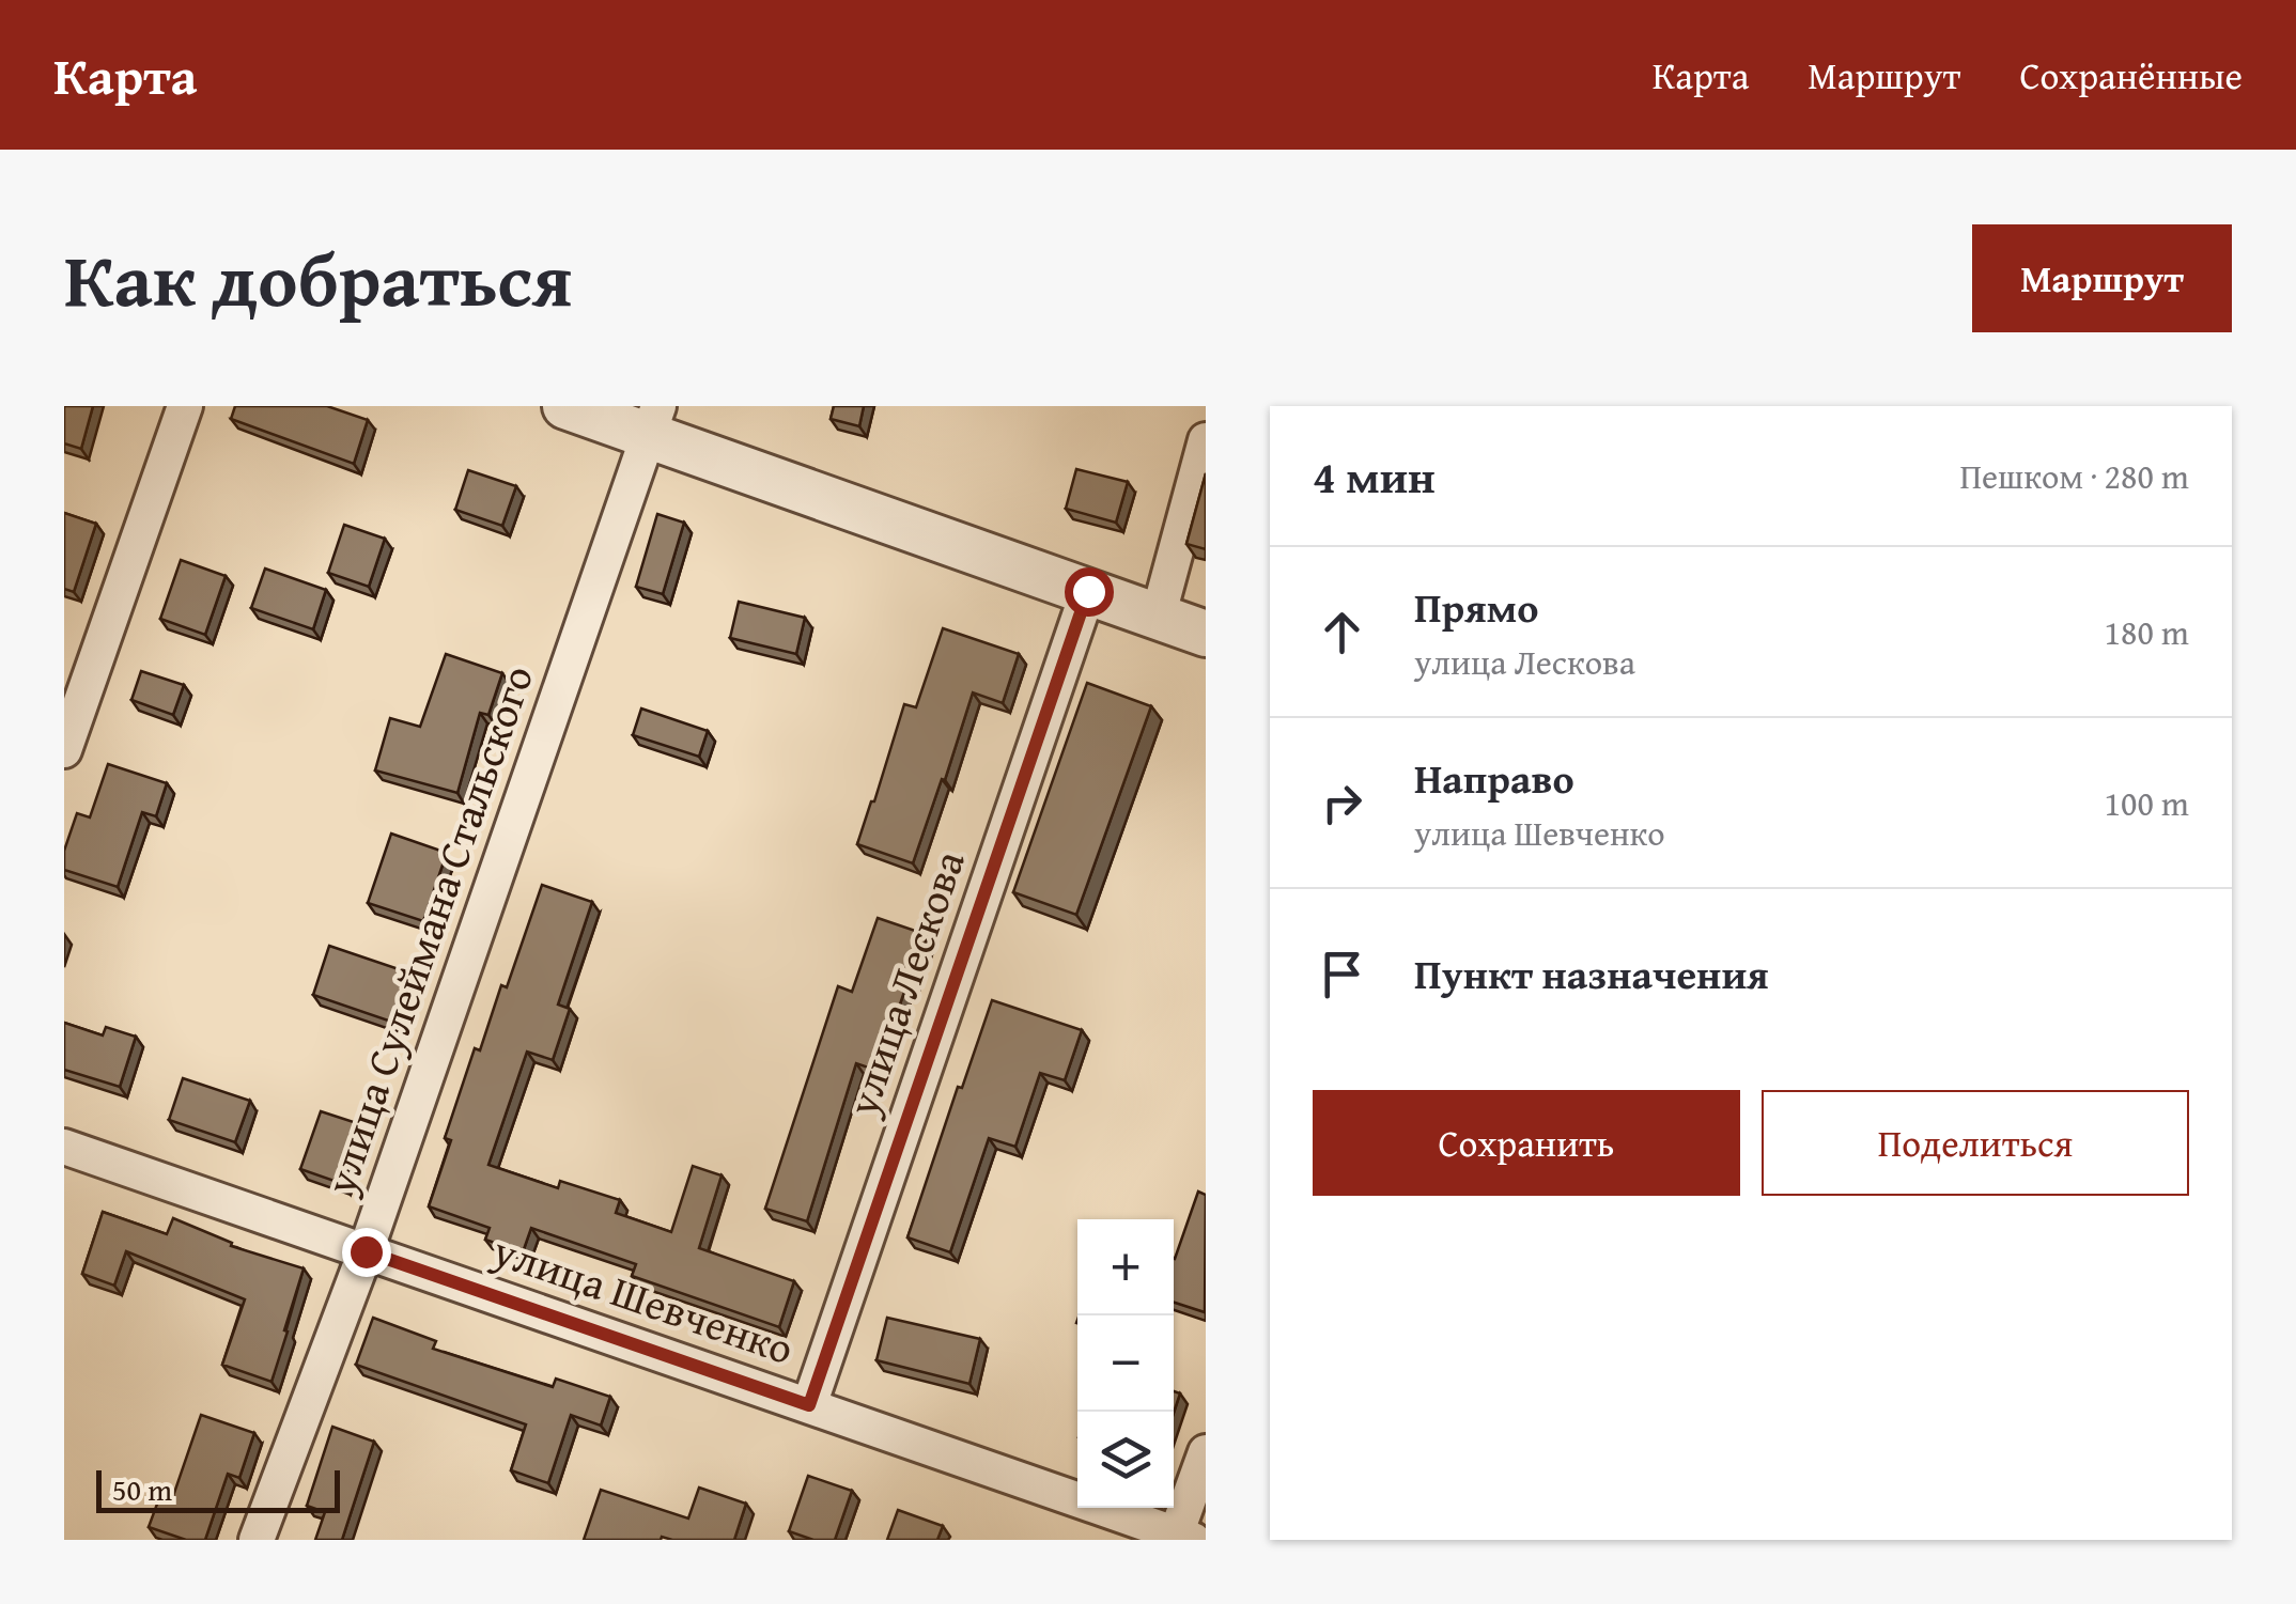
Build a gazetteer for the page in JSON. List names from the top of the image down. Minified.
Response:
{"streets":{"street":["улица Сулеймана Стальского","улица Лескова","улица Шевченко"]},"crossings":[["улица Сулеймана Стальского","улица Шевченко"],["улица Лескова","улица Шевченко"]],"scale_bar":"50 m","page":{"header":"Карта","nav":["Карта","Маршрут","Сохранённые"],"title":"Как добраться","buttons":["Маршрут",["Сохранить","Поделиться"]],"heading":["4 мин","Пешком · 280 m"],"list":[["Прямо","улица Лескова","180 m"],["Направо","улица Шевченко","100 m"],"Пункт назначения"],"map_buttons":["+","−"],"scale":"50 m"}}
